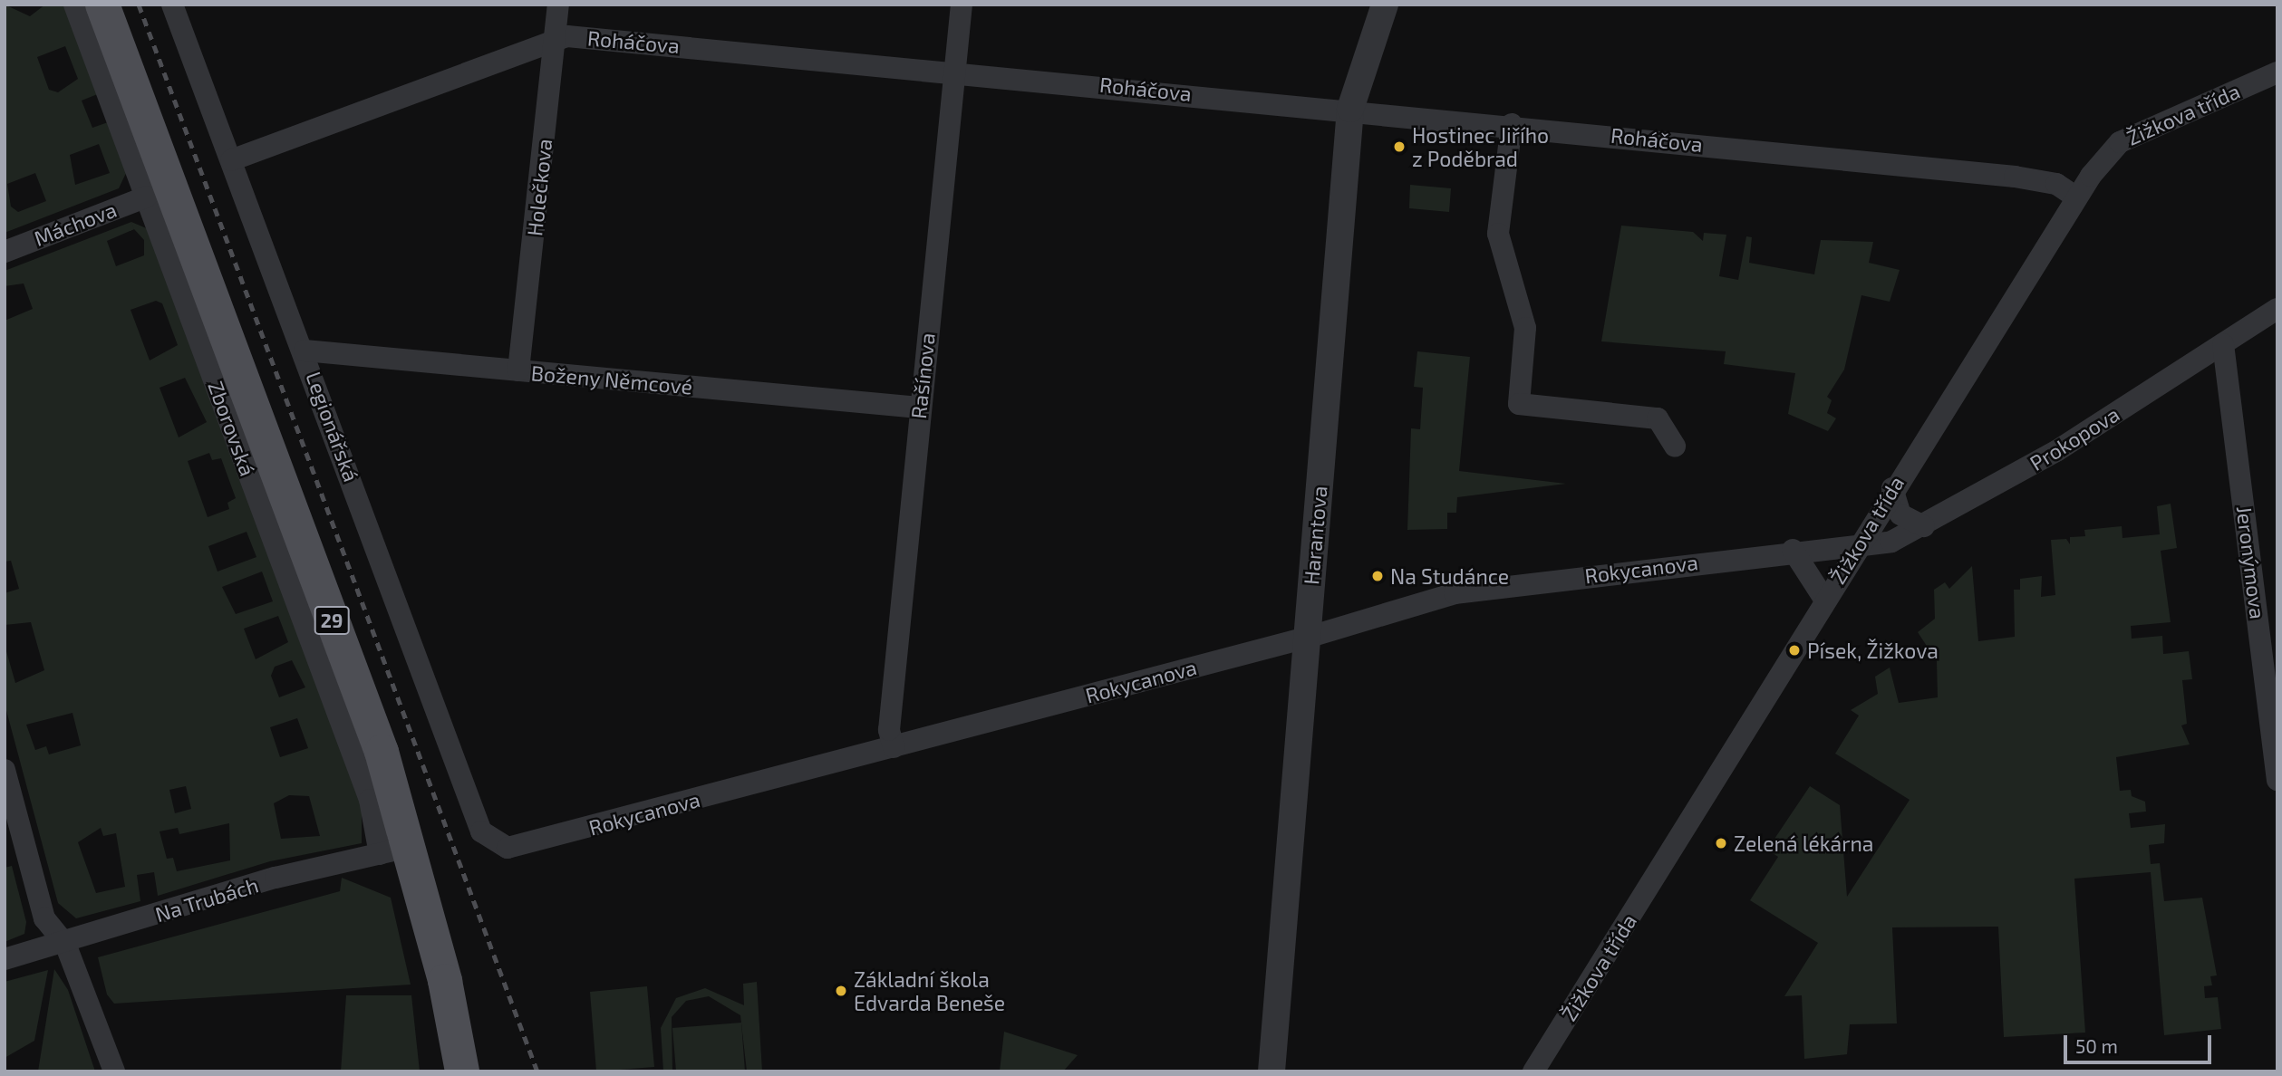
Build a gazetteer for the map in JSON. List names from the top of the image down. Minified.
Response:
{"streets":{"main road":["29"],"street":["Roháčova","Žižkova třída","Holečkova","Máchova","Rašínova","Boženy Němcové","Legionářská","Zborovská","Prokopova","Harantova","Jeronýmova","Rokycanova","Na Trubách"]},"crossings":[["Roháčova","Žižkova třída"],["Roháčova","Holečkova"],["Roháčova","Rašínova"],["Roháčova","Legionářská"],["Roháčova","Harantova"],["Žižkova třída","Prokopova"],["Žižkova třída","Rokycanova"],["Holečkova","Boženy Němcové"],["Máchova","Zborovská"],["Rašínova","Boženy Němcové"],["Rašínova","Rokycanova"],["Boženy Němcové","Legionářská"],["Legionářská","Rokycanova"],["Zborovská","29"],["Zborovská","Na Trubách"],["Prokopova","Jeronýmova"],["Prokopova","Rokycanova"],["Harantova","Rokycanova"],["29","Na Trubách"]],"places":["Hostinec Jiřího z Poděbrad","Na Studánce","Písek, Žižkova","Zelená lékárna","Základní škola Edvarda Beneše"],"scale_bar":"50 m"}
